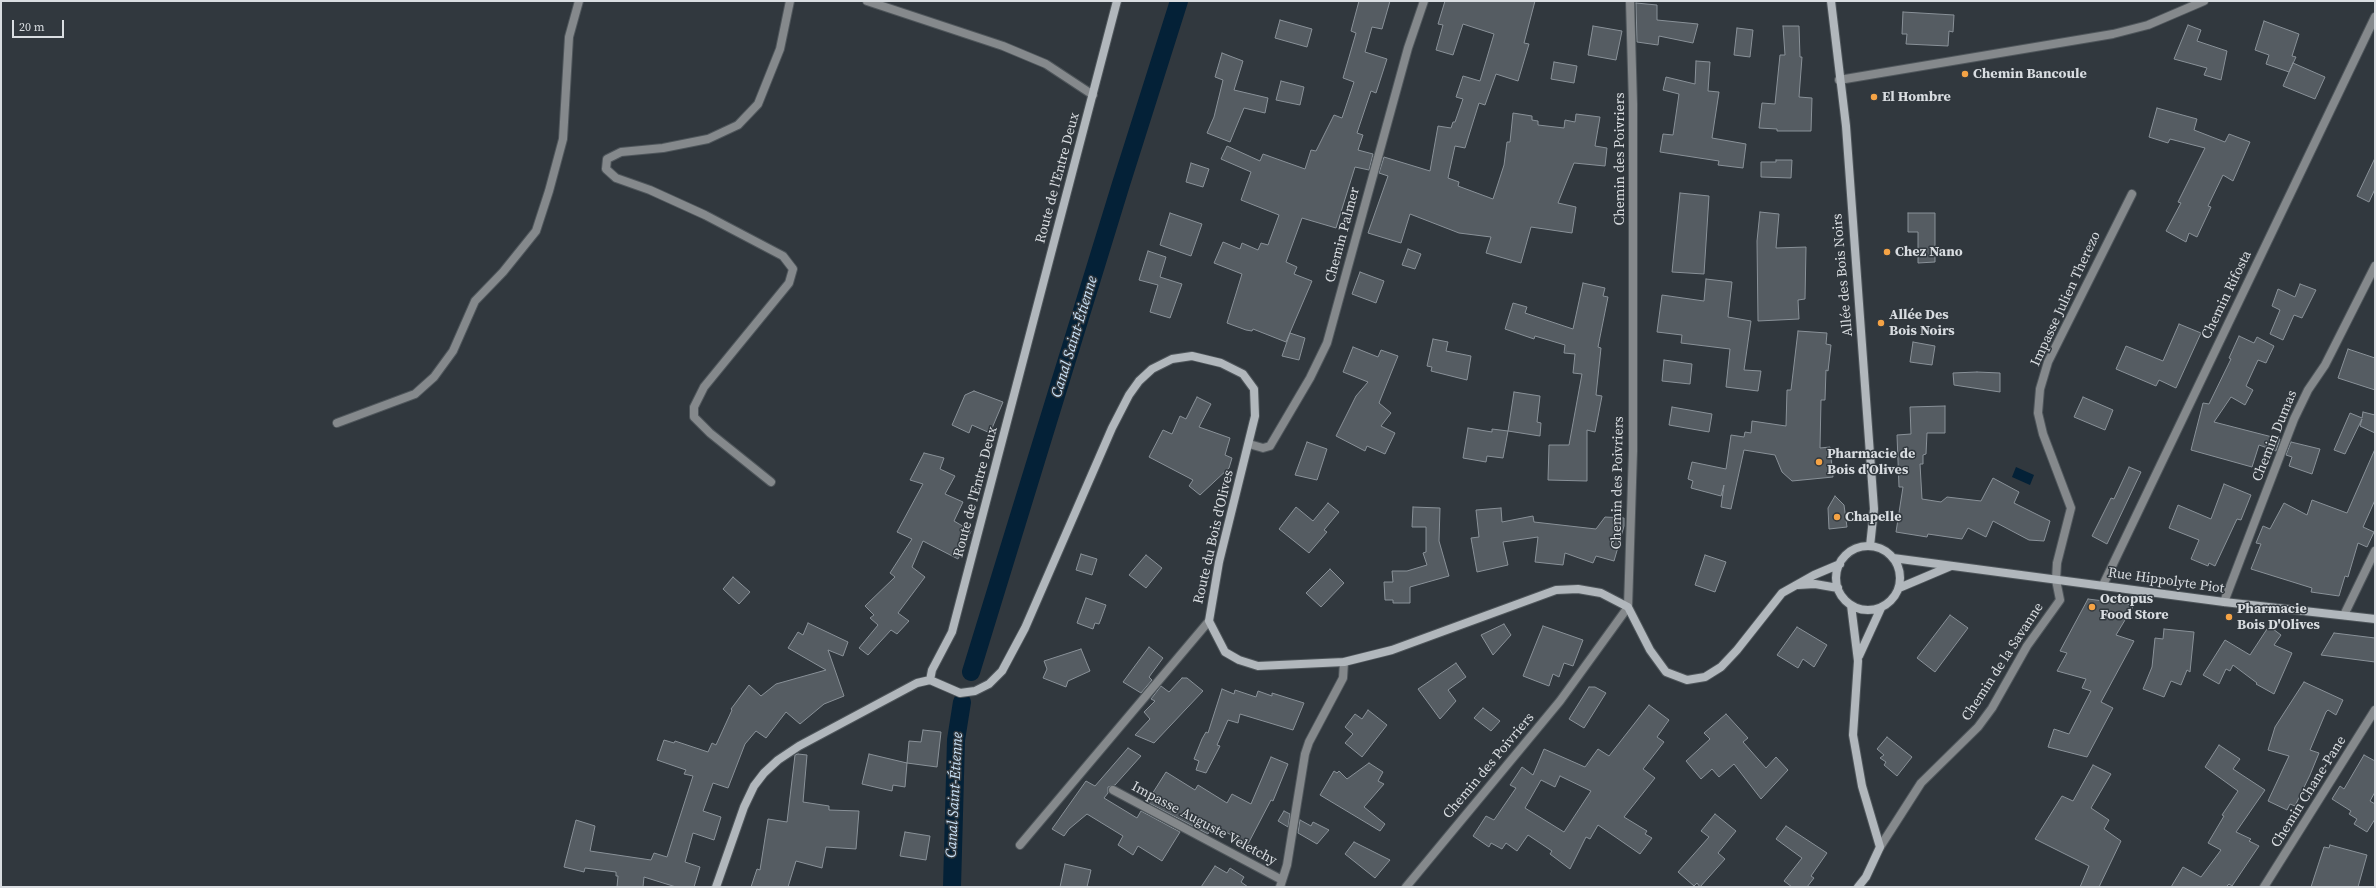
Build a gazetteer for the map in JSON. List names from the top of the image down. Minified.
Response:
{"streets":{"main road":["Route de l'Entre Deux","Allée des Bois Noirs","Route du Bois d'Olives","Rue Hippolyte Piot"],"street":["Chemin des Poivriers","Chemin Palmer","Chemin Rifosta","Impasse Julien Therezo","Chemin Dumas","Chemin de la Savanne","Chemin Chane-Pane","Impasse Auguste Veletchy"]},"crossings":[["Chemin des Poivriers","Route du Bois d'Olives"],["Route de l'Entre Deux","Route du Bois d'Olives"],["Chemin Palmer","Route du Bois d'Olives"],["Allée des Bois Noirs","Rue Hippolyte Piot"],["Chemin Rifosta","Rue Hippolyte Piot"],["Impasse Julien Therezo","Rue Hippolyte Piot"],["Impasse Julien Therezo","Chemin de la Savanne"],["Chemin Dumas","Rue Hippolyte Piot"],["Rue Hippolyte Piot","Chemin de la Savanne"]],"water":["Canal Saint-Étienne"],"places":["Chemin Bancoule","El Hombre","Chez Nano","Allée Des Bois Noirs","Pharmacie de Bois d'Olives","Chapelle","Octopus Food Store","Pharmacie Bois D'Olives"],"scale_bar":"20 m"}
